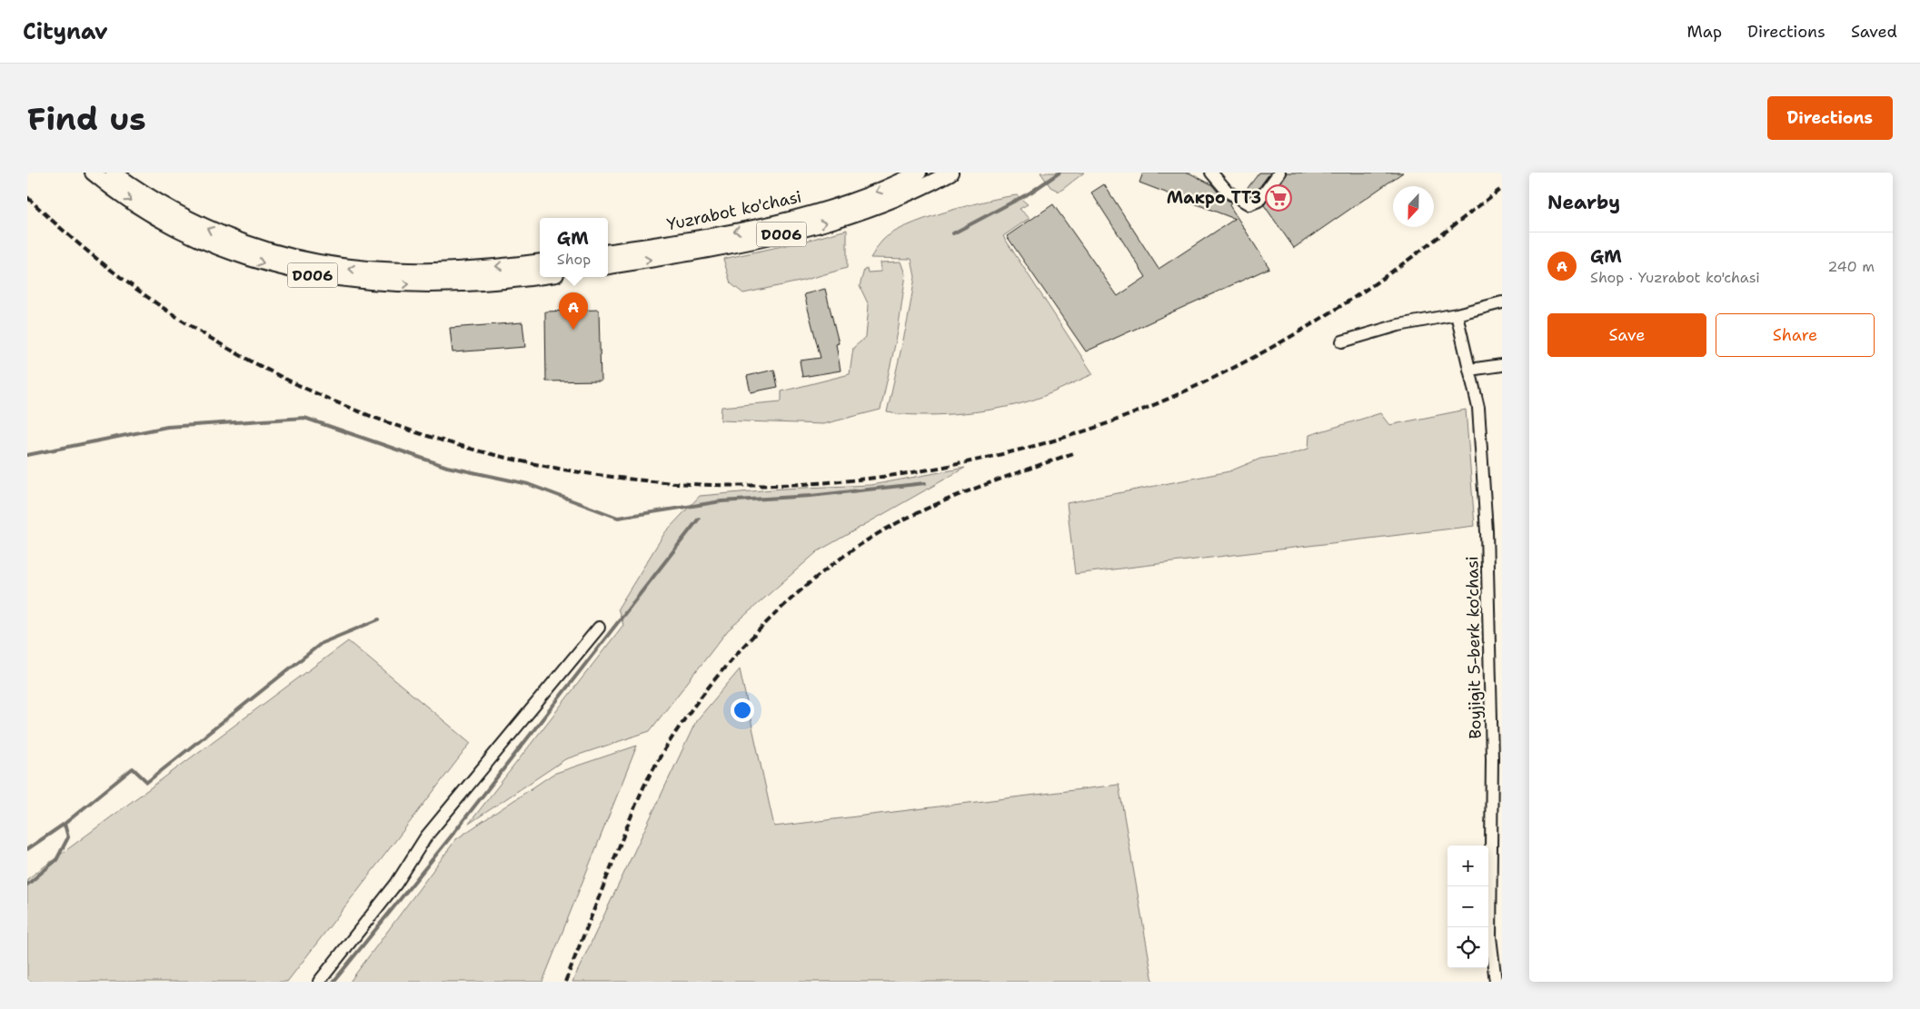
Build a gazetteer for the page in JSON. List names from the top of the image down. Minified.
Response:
{"streets":{"main road":["Yuzrabot ko'chasi","D006"],"street":["Boyjigit 5-berk ko'chasi"]},"places":{"supermarket":["Макро ТТЗ"]},"north":"bottom","page":{"header":"Citynav","nav":["Map","Directions","Saved"],"buttons":["Directions",["Save","Share"]],"title":"Find us","heading":"Nearby","popup":["GM","Shop"],"list":[{"mark":"A","name":"GM","note":"Shop · Yuzrabot ko'chasi","value":"240 m"}],"pins":"A","map_buttons":["+","−"]}}
